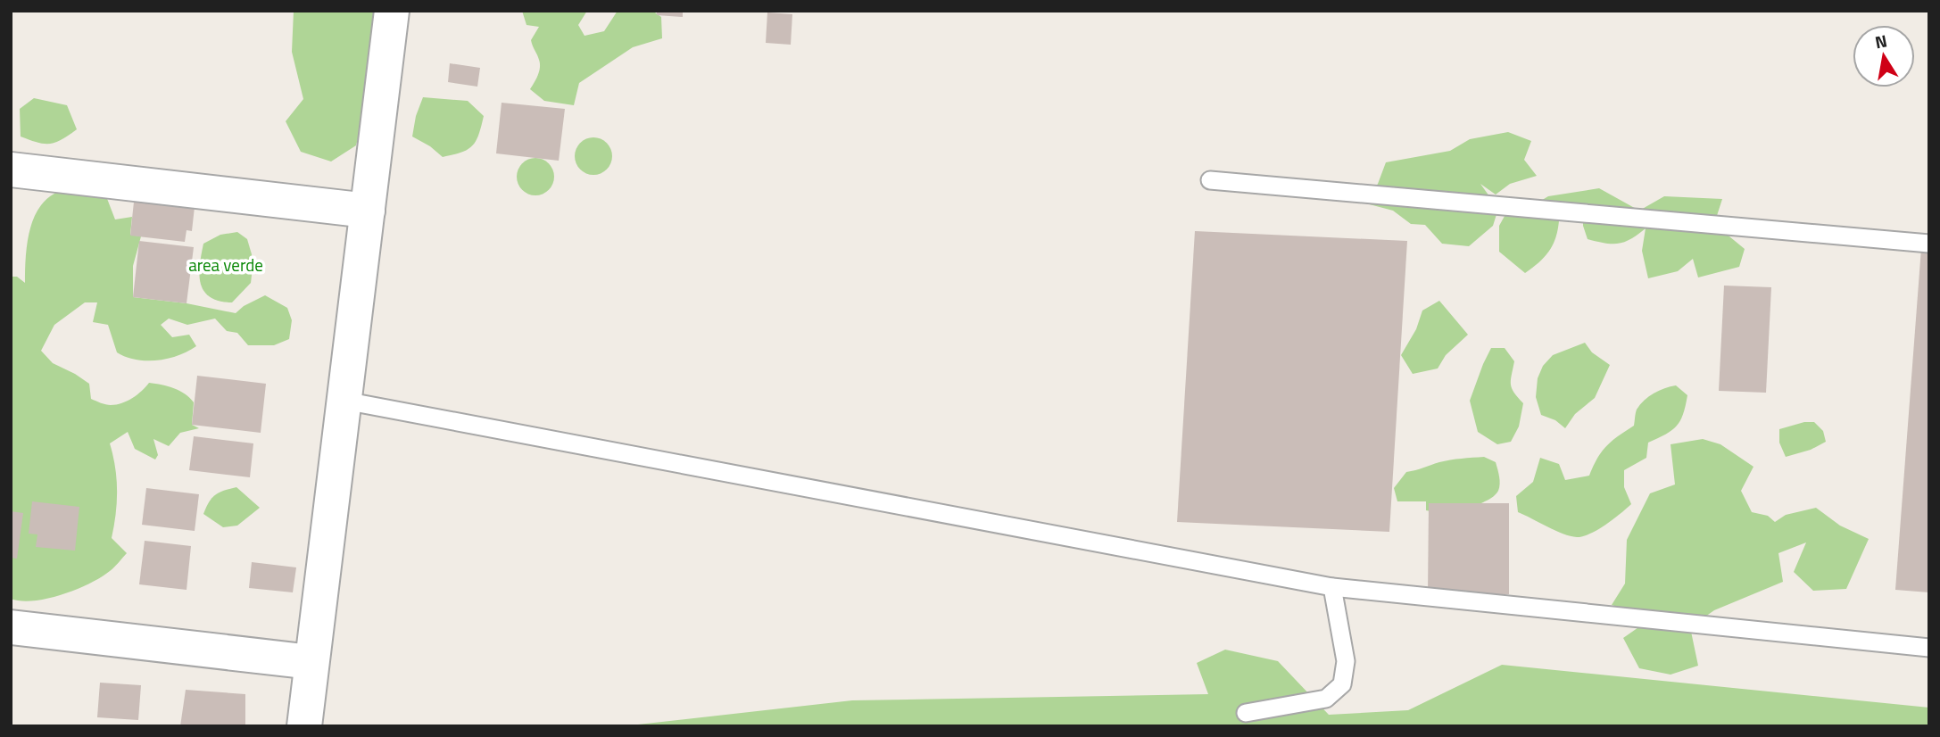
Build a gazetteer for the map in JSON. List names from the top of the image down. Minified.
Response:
{"parks":["area verde"],"north":"top"}
